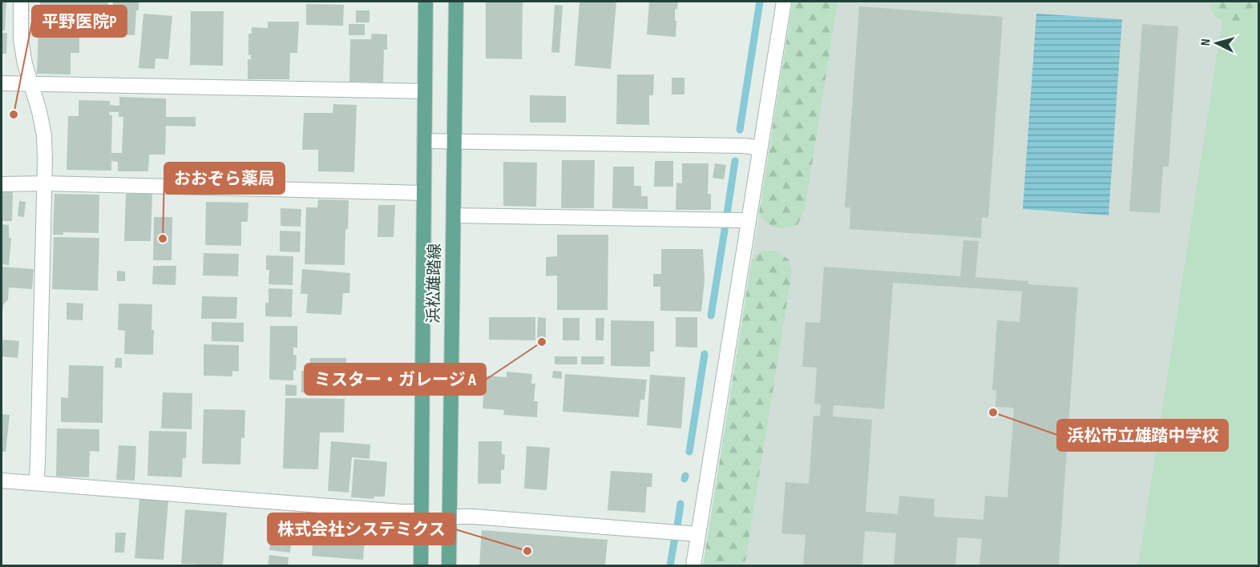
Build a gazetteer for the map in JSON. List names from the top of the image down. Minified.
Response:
{"streets":{"main road":["浜松雄踏線"]},"places":["平野医院P","おおぞら薬局","ミスター・ガレージ A","浜松市立雄踏中学校","株式会社システミクス"],"north":"left"}
